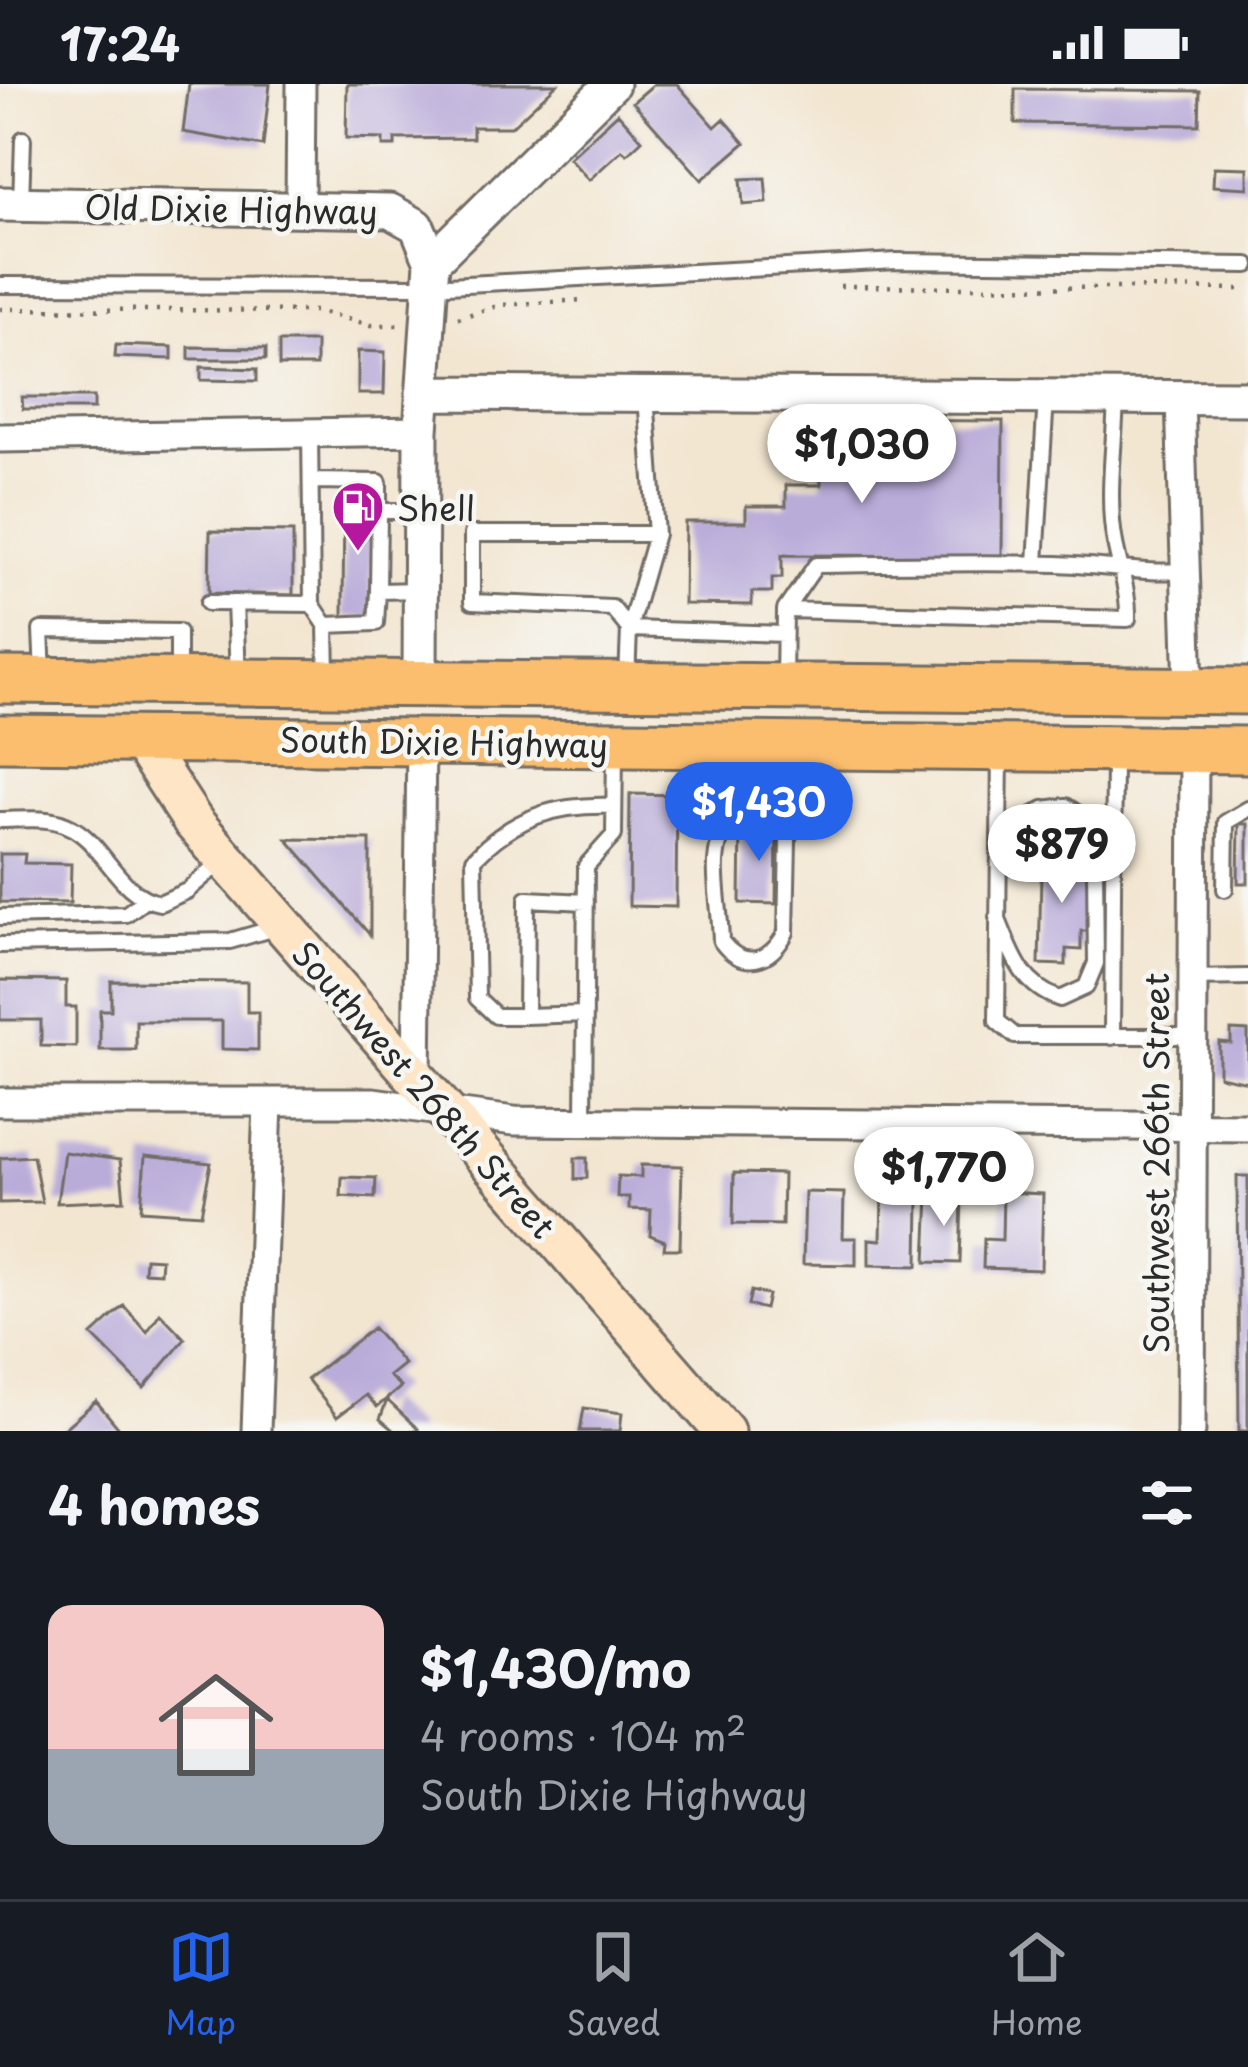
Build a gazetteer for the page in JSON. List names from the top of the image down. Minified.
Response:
{"streets":{"highway":["South Dixie Highway"],"main road":["Southwest 268th Street"],"street":["Old Dixie Highway","Southwest 266th Street"]},"crossings":[["South Dixie Highway","Southwest 268th Street"],["South Dixie Highway","Southwest 266th Street"]],"places":{"fuel station":["Shell"]},"page":{"status":"17:24","price":["$1,030","$1,430","$879","$1,770"],"heading":"4 homes","list":[{"name":"$1,430/mo","note":"4 rooms · 104 m² · South Dixie Highway"}],"tabs":["Map","Saved","Home"]}}
